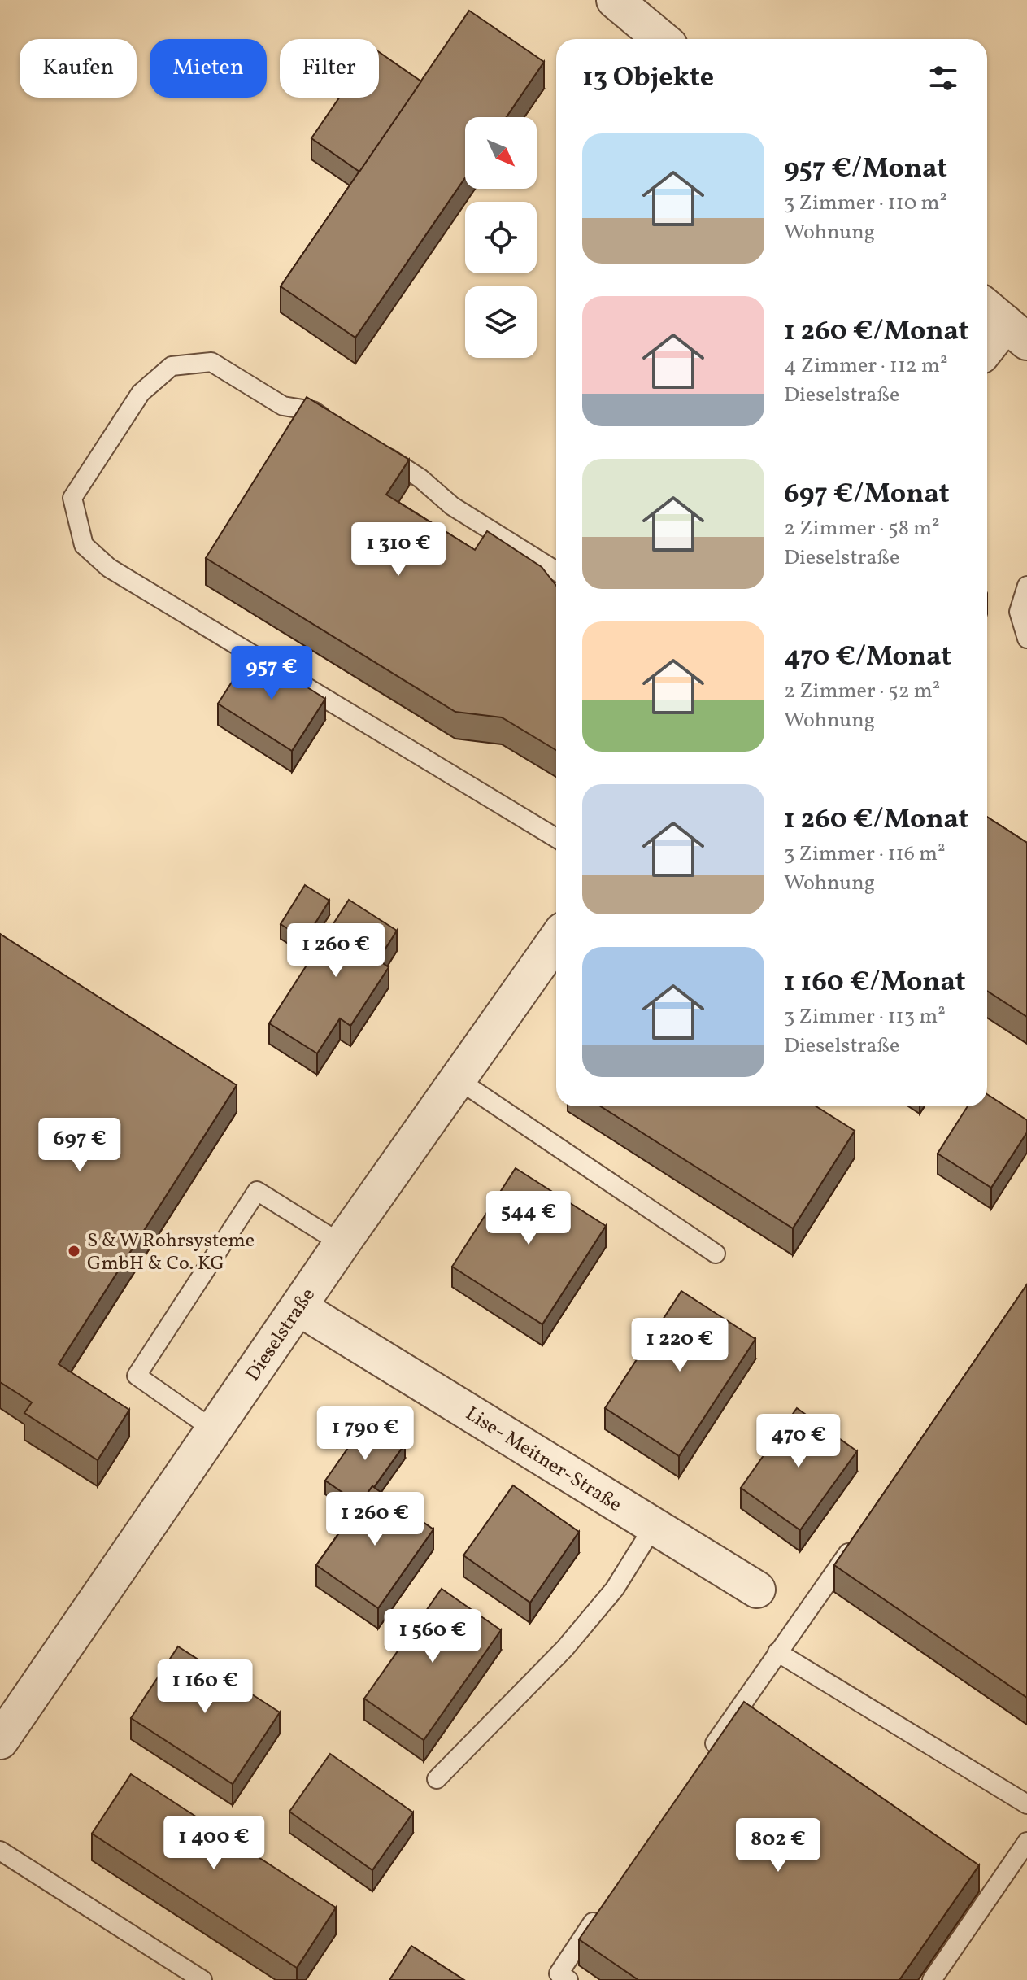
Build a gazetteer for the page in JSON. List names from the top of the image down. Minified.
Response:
{"streets":{"street":["Dieselstraße","Lise- Meitner-Straße"]},"crossings":[["Dieselstraße","Lise- Meitner-Straße"]],"places":["S & W Rohrsysteme GmbH & Co. KG"],"north":"bottom right","page":{"chip":["Kaufen","Mieten","Filter"],"heading":"13 Objekte","list":[{"name":"957 €/Monat","note":"3 Zimmer · 110 m² · Wohnung"},{"name":"1 260 €/Monat","note":"4 Zimmer · 112 m² · Dieselstraße"},{"name":"697 €/Monat","note":"2 Zimmer · 58 m² · Dieselstraße"},{"name":"470 €/Monat","note":"2 Zimmer · 52 m² · Wohnung"},{"name":"1 260 €/Monat","note":"3 Zimmer · 116 m² · Wohnung"},{"name":"1 160 €/Monat","note":"3 Zimmer · 113 m² · Dieselstraße"}],"price":["1 310 €","957 €","1 260 €","697 €","544 €","1 220 €","1 790 €","470 €","1 260 €","1 560 €","1 160 €","1 400 €","802 €"]}}
